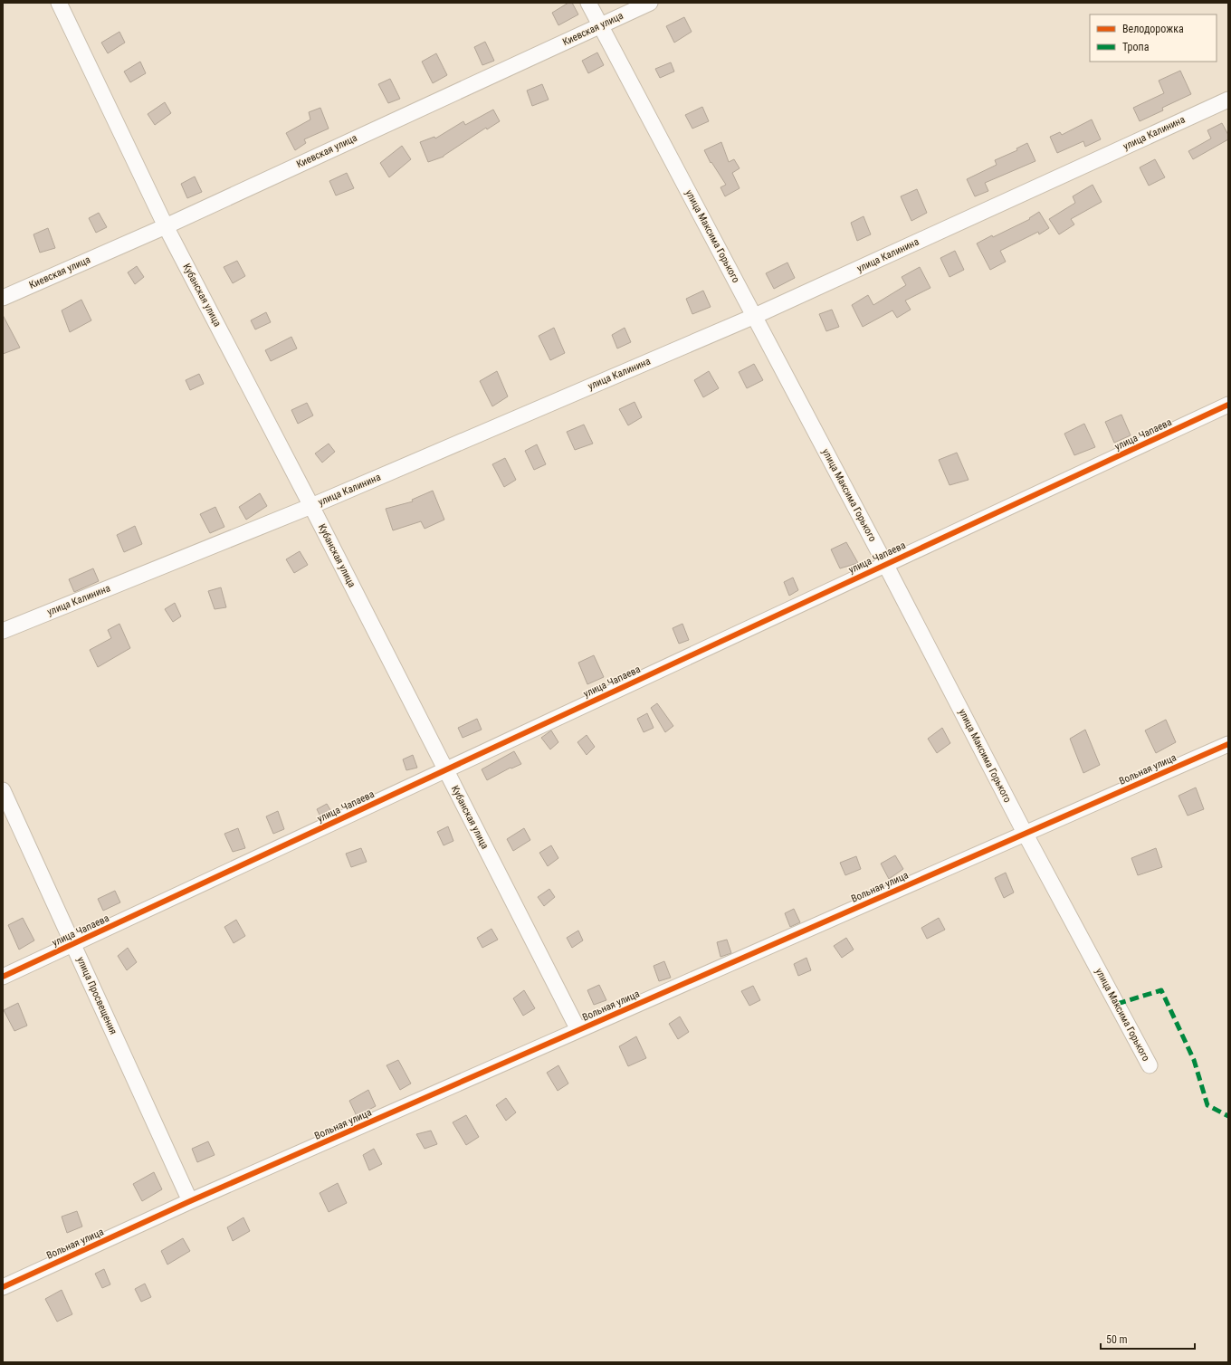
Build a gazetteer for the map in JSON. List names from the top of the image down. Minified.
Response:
{"streets":{"street":["Киевская улица","улица Калинина","улица Максима Горького","Кубанская улица","улица Чапаева","Вольная улица","улица Просвещения"]},"crossings":[["Киевская улица","улица Максима Горького"],["Киевская улица","Кубанская улица"],["улица Калинина","улица Максима Горького"],["улица Калинина","Кубанская улица"],["улица Максима Горького","улица Чапаева"],["улица Максима Горького","Вольная улица"],["Кубанская улица","улица Чапаева"],["Кубанская улица","Вольная улица"],["улица Чапаева","улица Просвещения"],["Вольная улица","улица Просвещения"]],"legend":["Велодорожка","Тропа"],"scale_bar":"50 m"}
